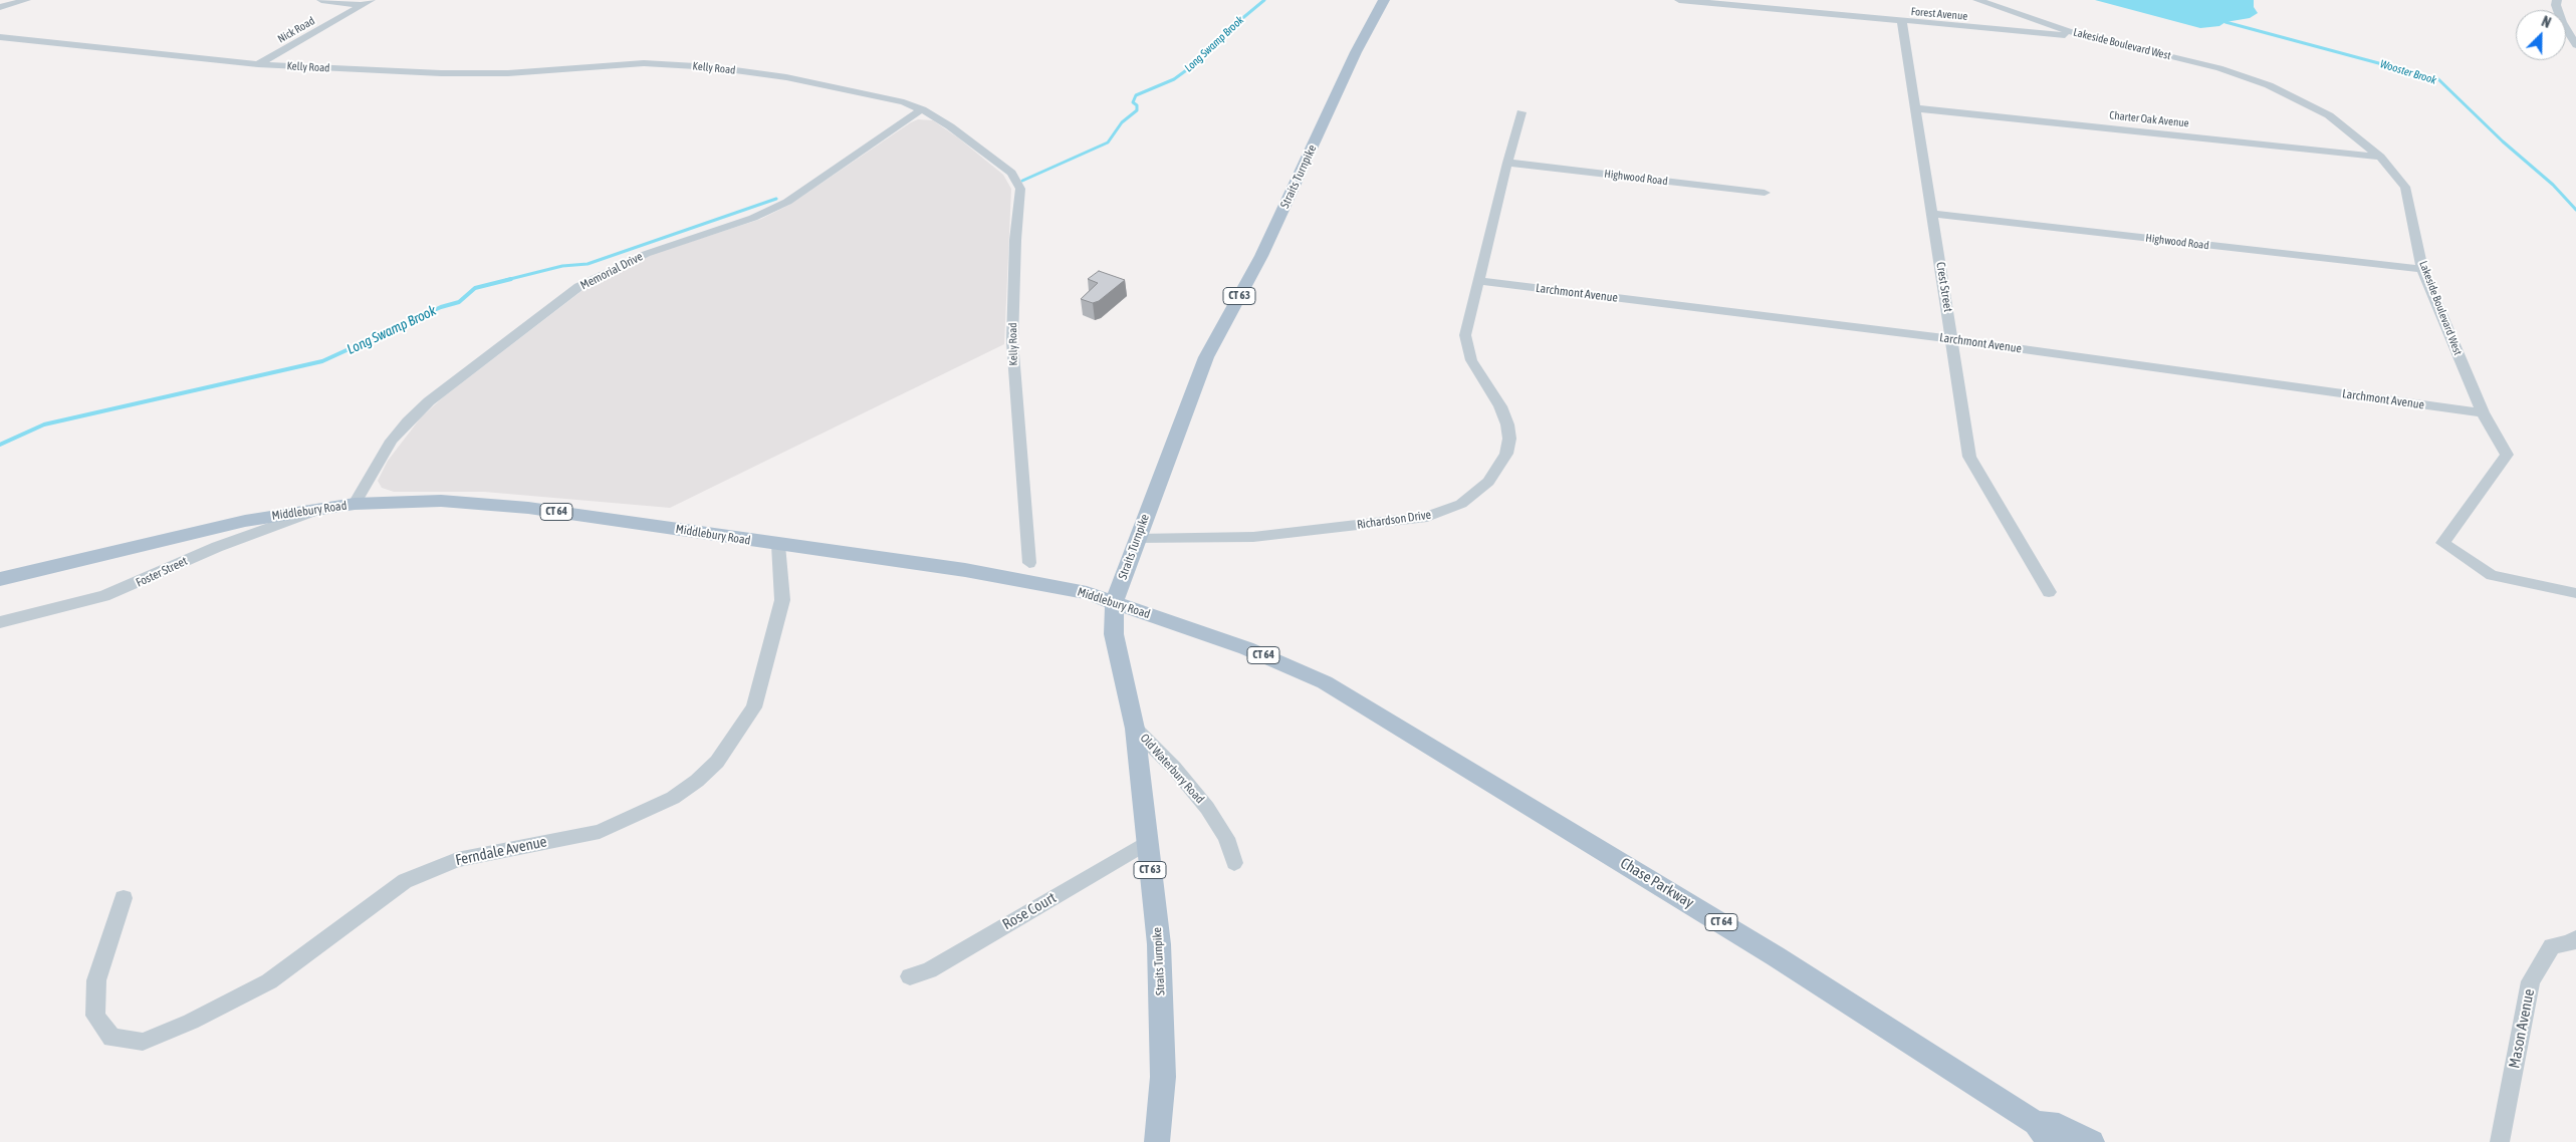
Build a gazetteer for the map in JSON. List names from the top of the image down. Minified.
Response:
{"streets":{"main road":["Straits Turnpike","CT 63","Middlebury Road","CT 64","Chase Parkway"],"street":["Forest Avenue","Nick Road","Lakeside Boulevard West","Kelly Road","Charter Oak Avenue","Highwood Road","Memorial Drive","Crest Street","Larchmont Avenue","Richardson Drive","Foster Street","Old Waterbury Road","Ferndale Avenue","Rose Court","Mason Avenue"]},"crossings":[["Forest Avenue","Lakeside Boulevard West"],["Forest Avenue","Crest Street"],["Nick Road","Kelly Road"],["Lakeside Boulevard West","Charter Oak Avenue"],["Lakeside Boulevard West","Highwood Road"],["Lakeside Boulevard West","Larchmont Avenue"],["Kelly Road","Memorial Drive"],["Charter Oak Avenue","Crest Street"],["Straits Turnpike","Middlebury Road"],["Straits Turnpike","Richardson Drive"],["Straits Turnpike","Old Waterbury Road"],["Straits Turnpike","Rose Court"],["Highwood Road","Crest Street"],["Highwood Road","Richardson Drive"],["Memorial Drive","Middlebury Road"],["Crest Street","Larchmont Avenue"],["Larchmont Avenue","Richardson Drive"],["Middlebury Road","Foster Street"],["Middlebury Road","Ferndale Avenue"],["Middlebury Road","Chase Parkway"]],"water":["Long Swamp Brook","Wooster Brook"],"north":"top right"}
